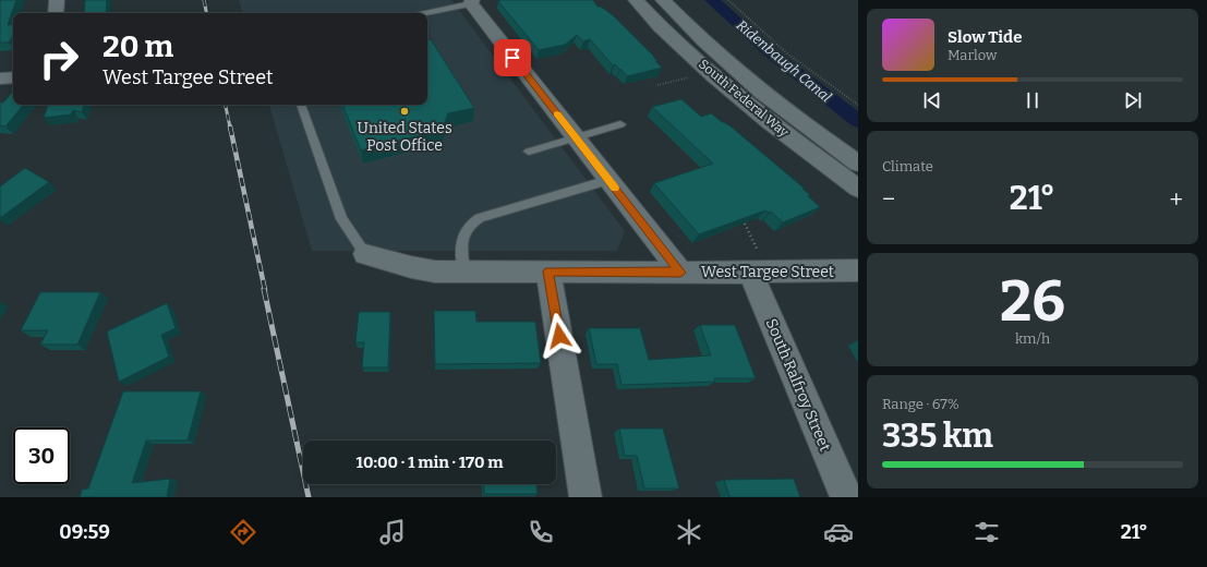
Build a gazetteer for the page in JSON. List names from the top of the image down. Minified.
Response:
{"streets":{"street":["South Federal Way","West Targee Street","South Ralfroy Street"]},"crossings":[["West Targee Street","South Ralfroy Street"]],"water":["Ridenbaugh Canal"],"places":["United States Post Office"],"page":{"turn":["20 m","West Targee Street"],"song":["Slow Tide","Marlow"],"tile":["Climate",["26","km/h"],["Range · 67%","335 km"]],"heat":["−","21°","+"],"limit":"30","trip":"10:00 · 1 min · 170 m","tabs":["09:59","21°"]}}
